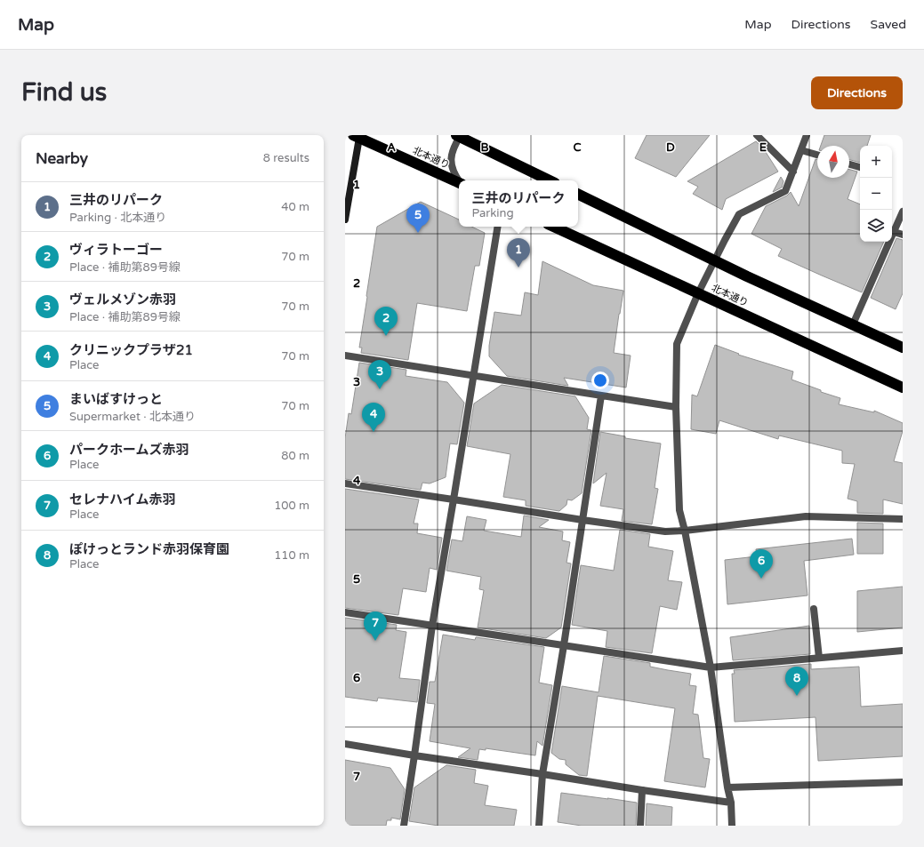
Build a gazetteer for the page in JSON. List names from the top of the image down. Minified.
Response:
{"streets":{"highway":["北本通り"]},"north":"top","page":{"header":"Map","nav":["Map","Directions","Saved"],"buttons":"Directions","title":"Find us","heading":["Nearby","8 results"],"map_buttons":["+","−"],"popup":["三井のリパーク","Parking"],"list":[{"mark":"1","name":"三井のリパーク","note":"Parking · 北本通り","value":"40 m"},{"mark":"2","name":"ヴィラトーゴー","note":"Place · 補助第89号線","value":"70 m"},{"mark":"3","name":"ヴェルメゾン赤羽","note":"Place · 補助第89号線","value":"70 m"},{"mark":"4","name":"クリニックプラザ21","note":"Place","value":"70 m"},{"mark":"5","name":"まいばすけっと","note":"Supermarket · 北本通り","value":"70 m"},{"mark":"6","name":"パークホームズ赤羽","note":"Place","value":"80 m"},{"mark":"7","name":"セレナハイム赤羽","note":"Place","value":"100 m"},{"mark":"8","name":"ぽけっとランド赤羽保育園","note":"Place","value":"110 m"}],"pins":["5","1","2","3","4","6","7","8"]},"grid":{"columns":["A","B","C","D","E"],"rows":["1","2","3","4","5","6","7"]}}
